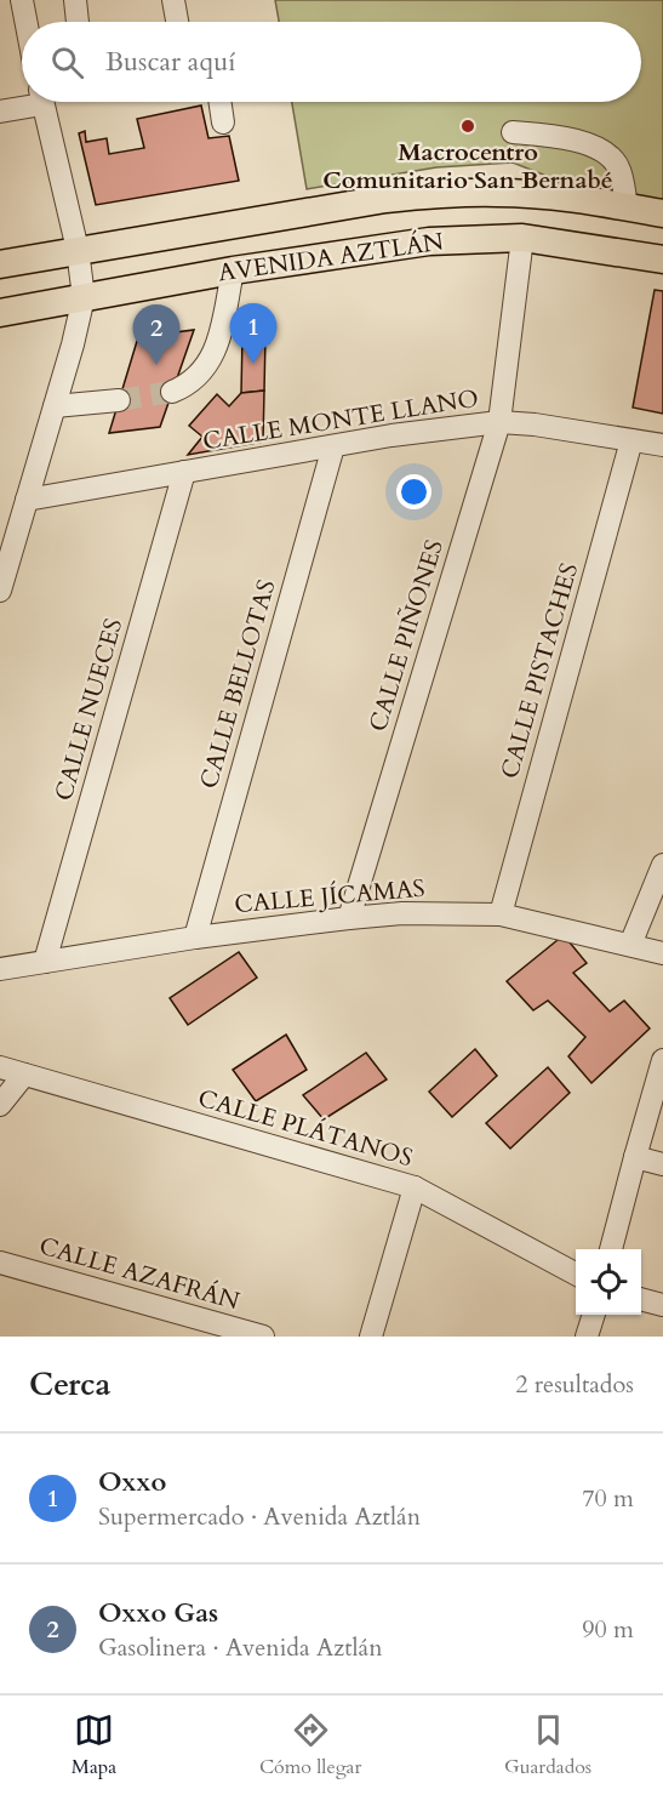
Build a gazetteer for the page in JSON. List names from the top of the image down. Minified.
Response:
{"streets":{"main road":["AVENIDA AZTLÁN"],"street":["CALLE MONTE LLANO","CALLE PIÑONES","CALLE PISTACHES","CALLE BELLOTAS","CALLE NUECES","CALLE JÍCAMAS","CALLE PLÁTANOS","CALLE AZAFRÁN"]},"crossings":[["AVENIDA AZTLÁN","CALLE PIÑONES"],["CALLE MONTE LLANO","CALLE PIÑONES"],["CALLE MONTE LLANO","CALLE PISTACHES"],["CALLE MONTE LLANO","CALLE BELLOTAS"],["CALLE MONTE LLANO","CALLE NUECES"],["CALLE PIÑONES","CALLE JÍCAMAS"],["CALLE PISTACHES","CALLE JÍCAMAS"],["CALLE BELLOTAS","CALLE JÍCAMAS"],["CALLE NUECES","CALLE JÍCAMAS"]],"places":["Macrocentro Comunitario San Bernabé"],"page":{"search":"Buscar aquí","pins":["1","2"],"heading":["Cerca","2 resultados"],"list":[{"mark":"1","name":"Oxxo","note":"Supermercado · Avenida Aztlán","value":"70 m"},{"mark":"2","name":"Oxxo Gas","note":"Gasolinera · Avenida Aztlán","value":"90 m"}],"nav":["Mapa","Cómo llegar","Guardados"]}}
